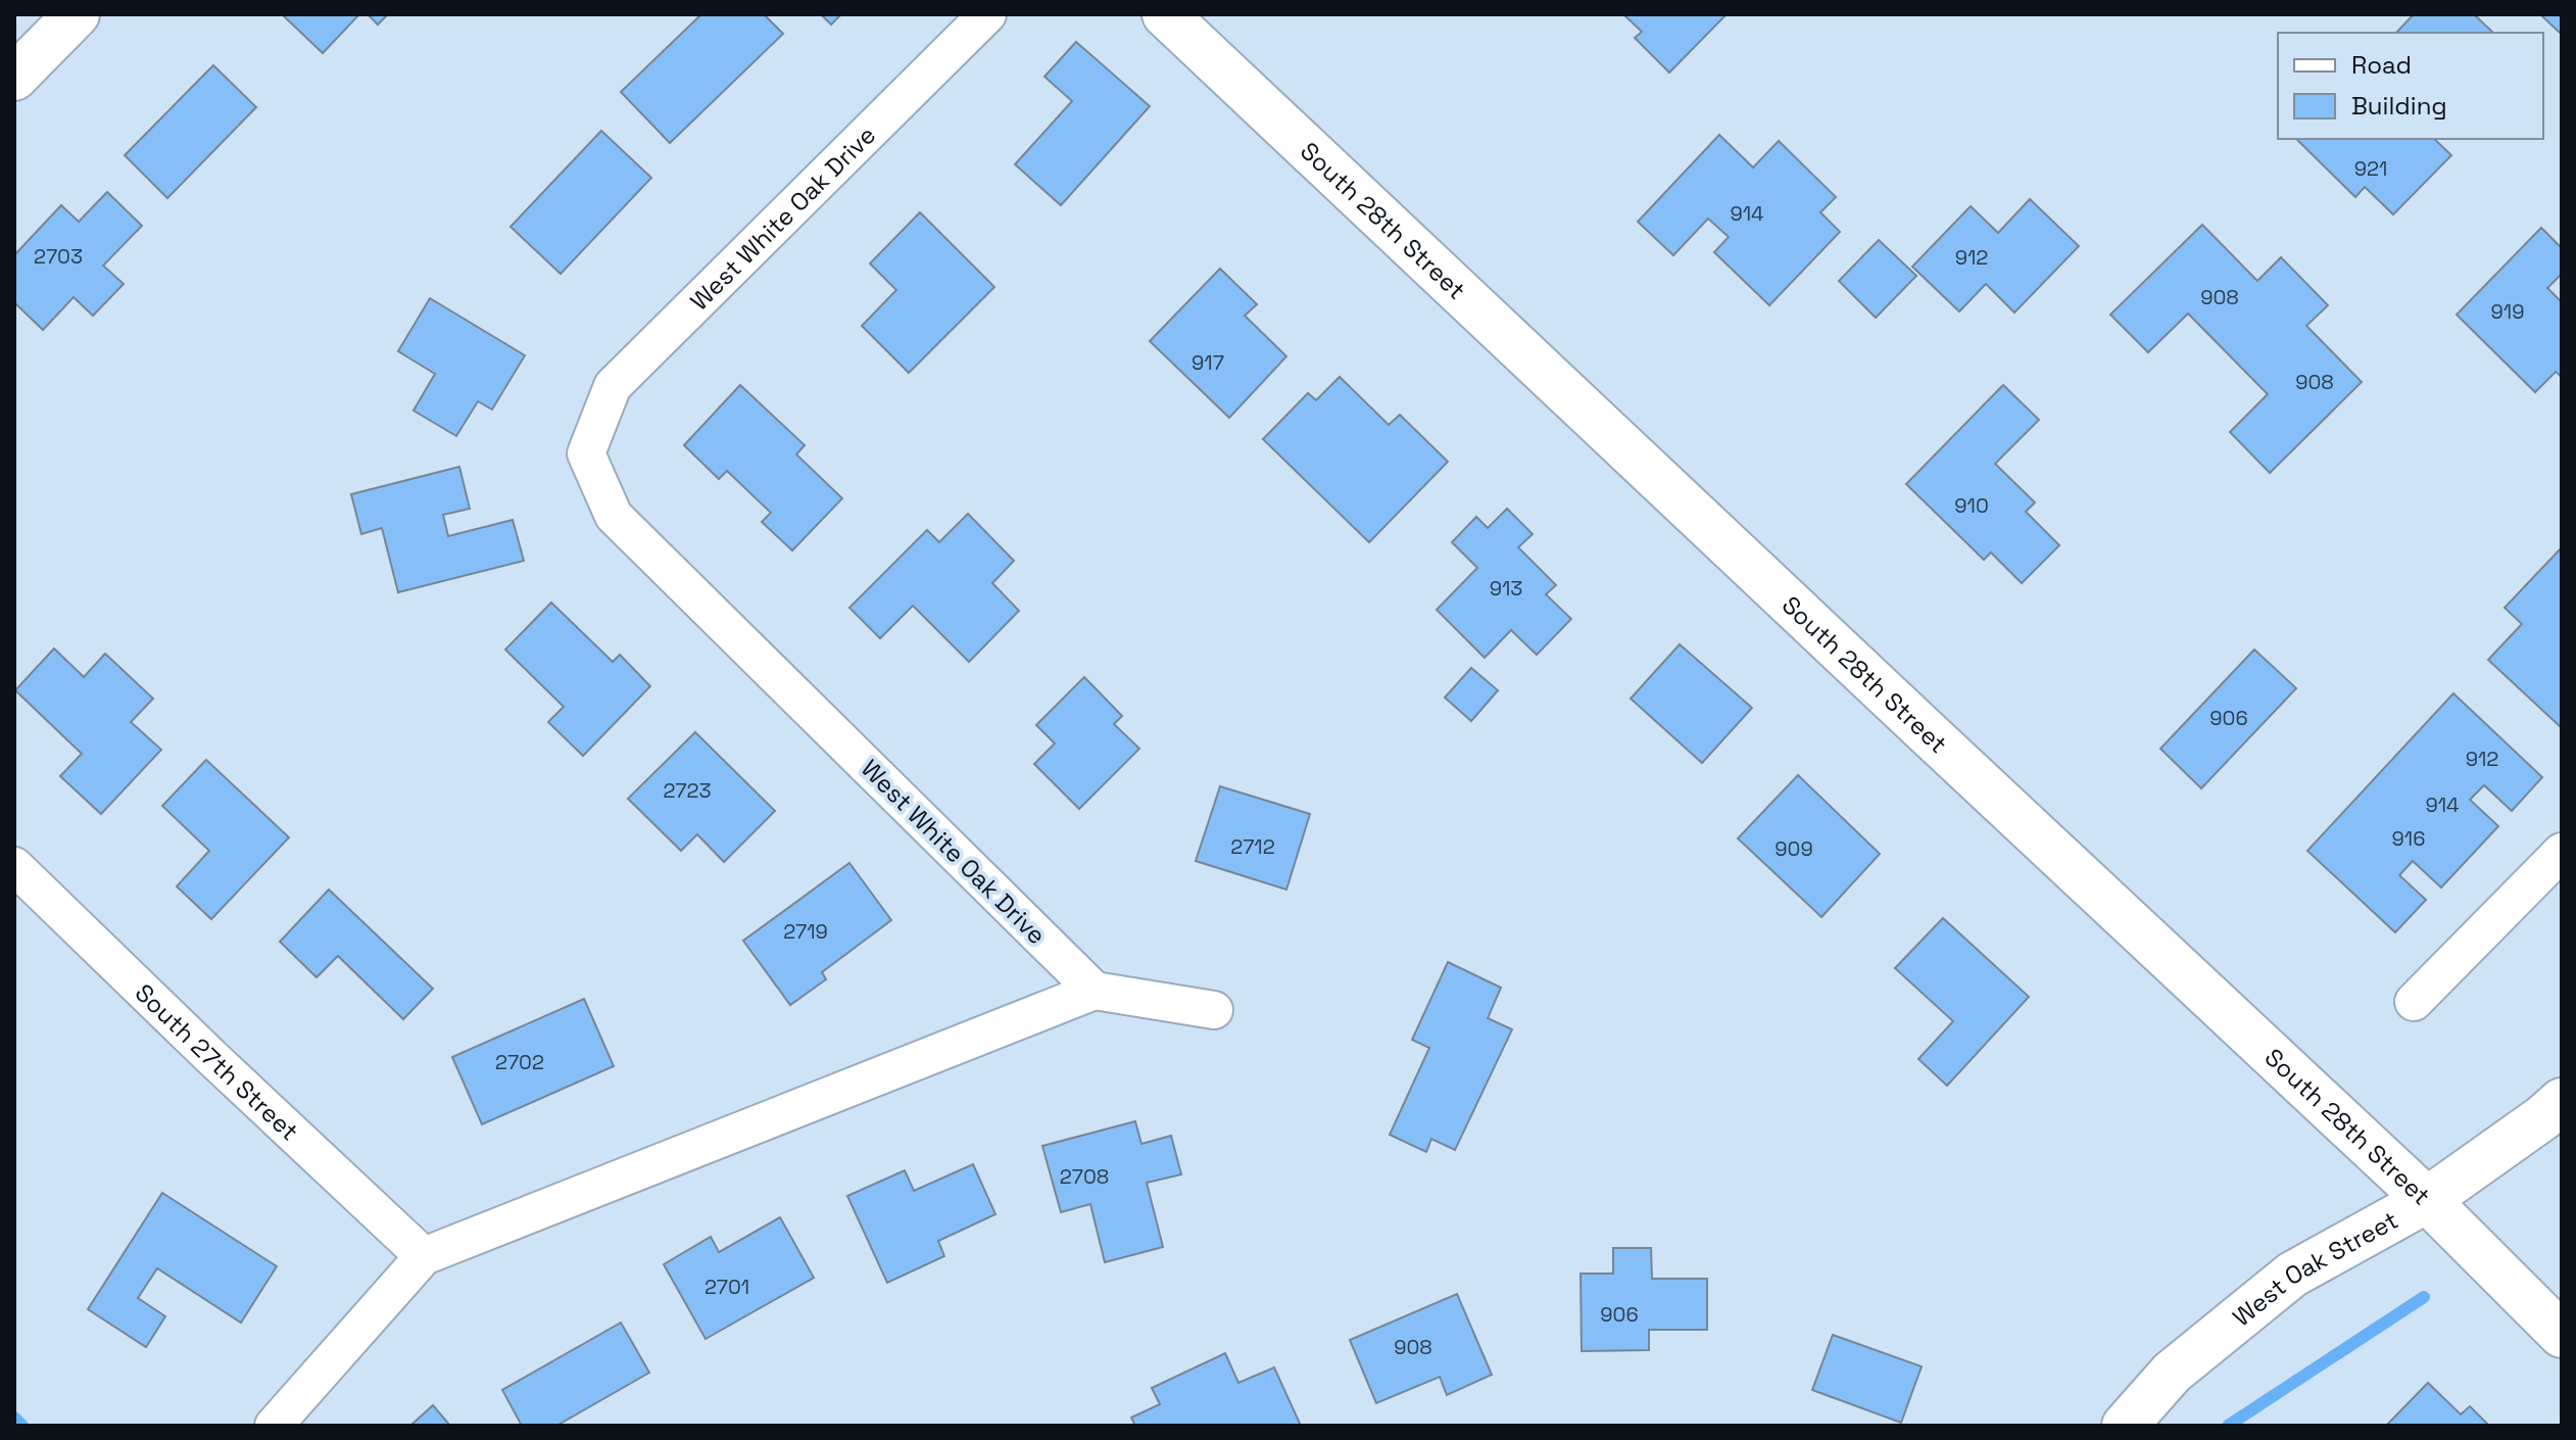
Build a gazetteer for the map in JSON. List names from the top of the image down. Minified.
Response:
{"streets":{"street":["West White Oak Drive","South 28th Street","South 27th Street","West Oak Street"]},"crossings":[["South 28th Street","West Oak Street"]],"house_numbers":["921","914","2703","912","908","919","917","908","910","913","906","912","2723","914","916","2712","909","2719","2702","2708","2701","906","908"],"legend":["Road","Building"]}
